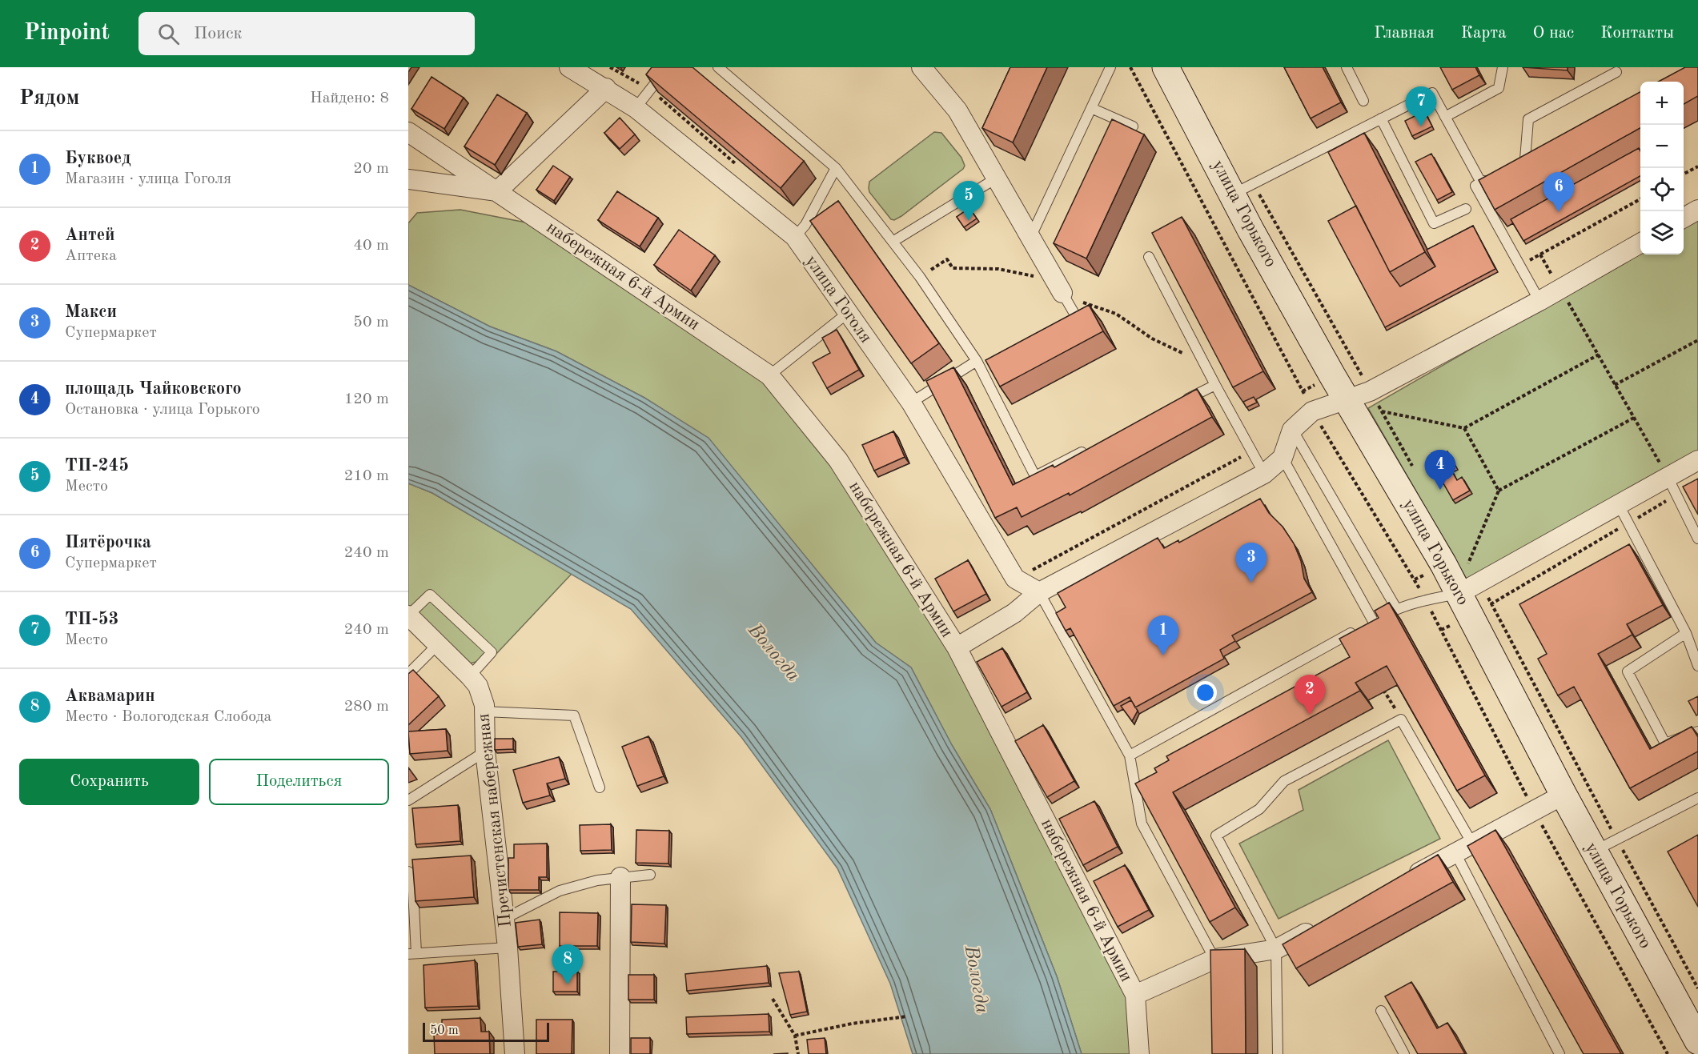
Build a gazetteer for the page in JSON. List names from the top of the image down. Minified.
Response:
{"streets":{"street":["улица Горького","набережная 6-й Армии","улица Гоголя","Пречистенская набережная"]},"water":["Вологда"],"scale_bar":"50 m","page":{"header":"Pinpoint","search":"Поиск","nav":["Главная","Карта","О нас","Контакты"],"heading":["Рядом","Найдено: 8"],"map_buttons":["+","−"],"pins":["7","6","5","4","3","1","2","8"],"list":[{"mark":"1","name":"Буквоед","note":"Магазин · улица Гоголя","value":"20 m"},{"mark":"2","name":"Антей","note":"Аптека","value":"40 m"},{"mark":"3","name":"Макси","note":"Супермаркет","value":"50 m"},{"mark":"4","name":"площадь Чайковского","note":"Остановка · улица Горького","value":"120 m"},{"mark":"5","name":"ТП-245","note":"Место","value":"210 m"},{"mark":"6","name":"Пятёрочка","note":"Супермаркет","value":"240 m"},{"mark":"7","name":"ТП-53","note":"Место","value":"240 m"},{"mark":"8","name":"Аквамарин","note":"Место · Вологодская Слобода","value":"280 m"}],"buttons":["Сохранить","Поделиться"],"scale":"50 m"}}
